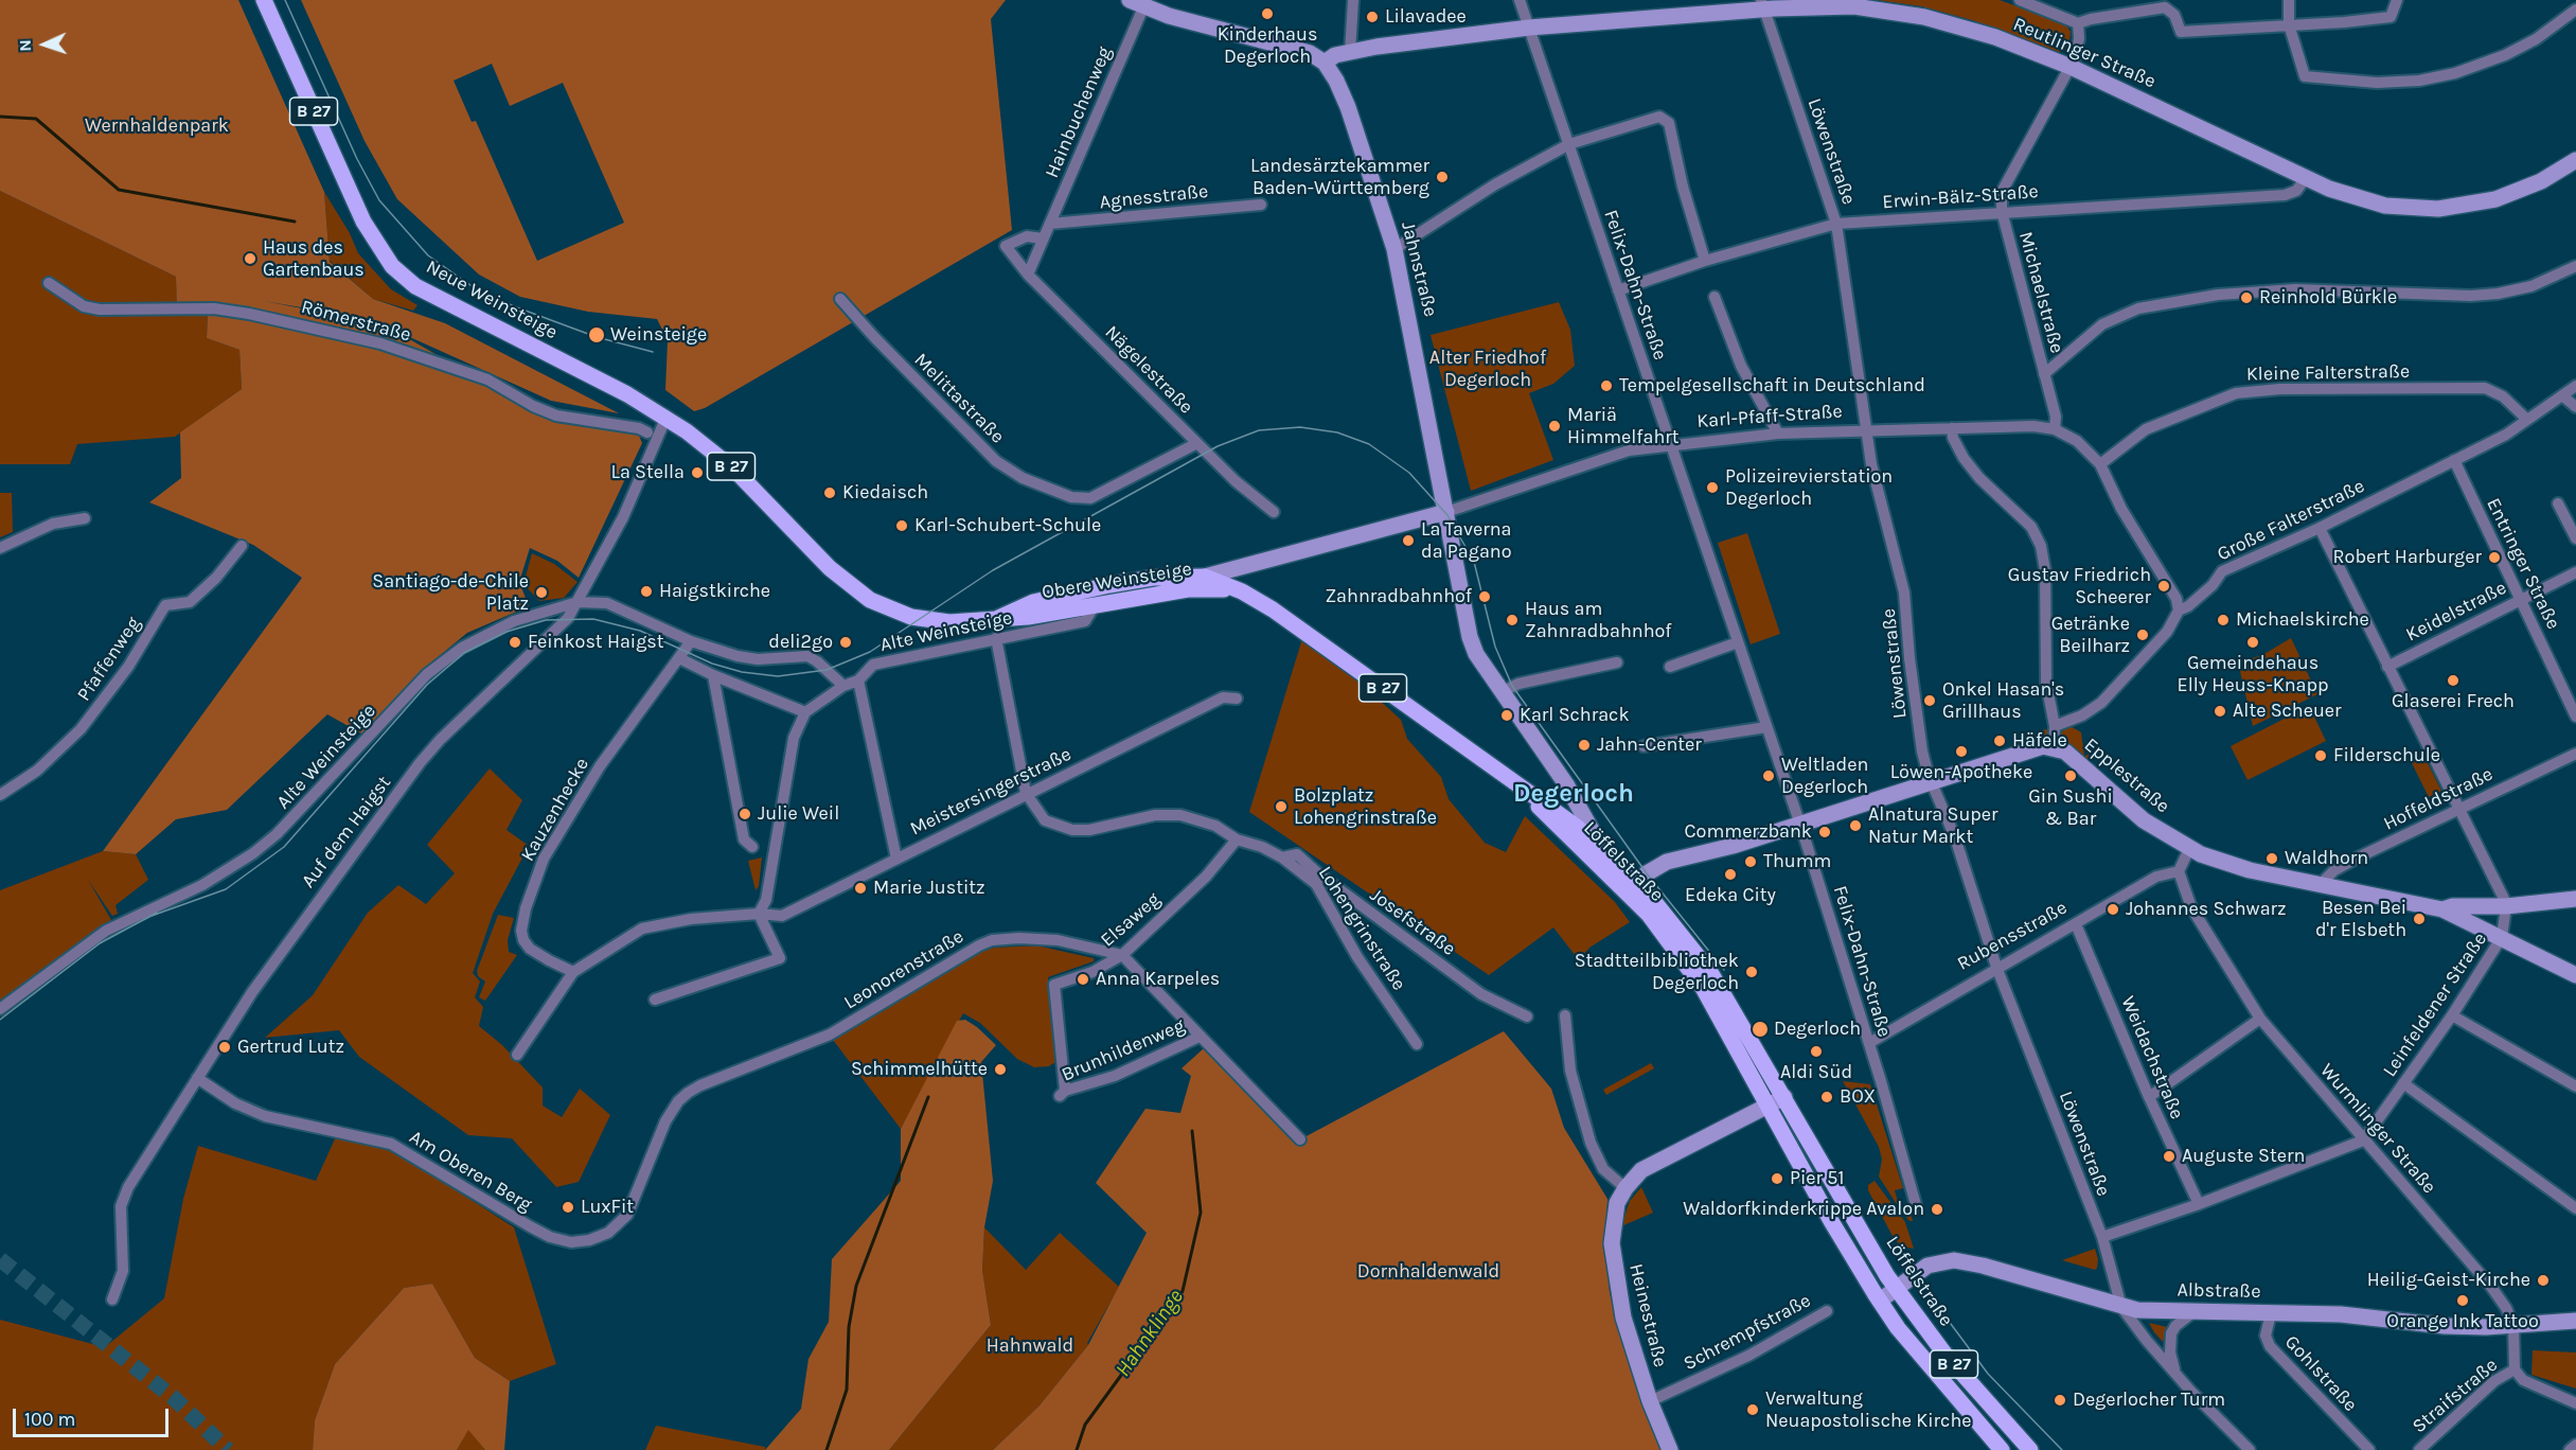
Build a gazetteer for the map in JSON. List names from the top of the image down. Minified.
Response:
{"streets":{"main road":["B 27","Neue Weinsteige","Obere Weinsteige","Löffelstraße"],"street":["Reutlinger Straße","Hainbuchenweg","Löwenstraße","Agnesstraße","Erwin-Bälz-Straße","Jahnstraße","Felix-Dahn-Straße","Michaelstraße","Römerstraße","Nägelestraße","Kleine Falterstraße","Melittastraße","Karl-Pfaff-Straße","Große Falterstraße","Entringer Straße","Keidelstraße","Alte Weinsteige","Pfaffenweg","Epplestraße","Meistersingerstraße","Hoffeldstraße","Kauzenhecke","Auf dem Haigst","Elsaweg","Josefstraße","Lohengrinstraße","Rubensstraße","Leonorenstraße","Leinfeldener Straße","Brunhildenweg","Weidachstraße","Wurmlinger Straße","Am Oberen Berg","Albstraße","Heinestraße","Schrempfstraße","Gohlstraße","Straifstraße"]},"crossings":[["Reutlinger Straße","Löwenstraße"],["Reutlinger Straße","Erwin-Bälz-Straße"],["Reutlinger Straße","Jahnstraße"],["Reutlinger Straße","Felix-Dahn-Straße"],["Reutlinger Straße","Michaelstraße"],["Hainbuchenweg","Agnesstraße"],["Hainbuchenweg","Nägelestraße"],["Löwenstraße","Erwin-Bälz-Straße"],["Löwenstraße","Karl-Pfaff-Straße"],["Löwenstraße","Epplestraße"],["Löwenstraße","Rubensstraße"],["Löwenstraße","Albstraße"],["Erwin-Bälz-Straße","Felix-Dahn-Straße"],["Erwin-Bälz-Straße","Michaelstraße"],["Jahnstraße","Karl-Pfaff-Straße"],["Jahnstraße","Löffelstraße"],["Felix-Dahn-Straße","Karl-Pfaff-Straße"],["Felix-Dahn-Straße","Epplestraße"],["Felix-Dahn-Straße","Rubensstraße"],["Michaelstraße","Karl-Pfaff-Straße"],["Neue Weinsteige","Obere Weinsteige"],["Neue Weinsteige","Auf dem Haigst"],["Nägelestraße","Melittastraße"],["Kleine Falterstraße","Karl-Pfaff-Straße"],["Kleine Falterstraße","Große Falterstraße"],["Karl-Pfaff-Straße","Große Falterstraße"],["Karl-Pfaff-Straße","Obere Weinsteige"],["Große Falterstraße","Entringer Straße"],["Entringer Straße","Keidelstraße"],["Obere Weinsteige","Alte Weinsteige"],["Obere Weinsteige","Auf dem Haigst"],["Obere Weinsteige","Löffelstraße"],["Alte Weinsteige","Auf dem Haigst"],["Alte Weinsteige","Lohengrinstraße"],["Epplestraße","Hoffeldstraße"],["Epplestraße","Löffelstraße"],["Epplestraße","Leinfeldener Straße"],["Meistersingerstraße","Kauzenhecke"],["Meistersingerstraße","Lohengrinstraße"],["Auf dem Haigst","Am Oberen Berg"],["Löffelstraße","Albstraße"],["Elsaweg","Lohengrinstraße"],["Elsaweg","Leonorenstraße"],["Elsaweg","Brunhildenweg"],["Josefstraße","Lohengrinstraße"],["Rubensstraße","Weidachstraße"],["Rubensstraße","Wurmlinger Straße"],["Leonorenstraße","Am Oberen Berg"],["Leinfeldener Straße","Wurmlinger Straße"],["Wurmlinger Straße","Albstraße"],["Wurmlinger Straße","Straifstraße"],["Albstraße","Gohlstraße"],["Heinestraße","Schrempfstraße"]],"districts":["Degerloch"],"water":["Hahnklinge"],"parks":["Wernhaldenpark","Alter Friedhof Degerloch","Dornhaldenwald","Hahnwald"],"places":["Kinderhaus Degerloch","Lilavadee","Landesärztekammer Baden-Württemberg","Haus des Gartenbaus","Reinhold Bürkle","Weinsteige","Tempelgesellschaft in Deutschland","Mariä Himmelfahrt","La Stella","Polizeirevierstation Degerloch","Kiedaisch","Karl-Schubert-Schule","La Taverna da Pagano","Robert Harburger","Gustav Friedrich Scheerer","Haigstkirche","Santiago-de-Chile Platz","Zahnradbahnhof","Haus am Zahnradbahnhof","Michaelskirche","Getränke Beilharz","Feinkost Haigst","deli2go","Gemeindehaus Elly Heuss-Knapp","Glaserei Frech","Onkel Hasan's Grillhaus","Alte Scheuer","Karl Schrack","Häfele","Jahn-Center","Löwen-Apotheke","Filderschule","Weltladen Degerloch","Gin Sushi & Bar","Bolzplatz Lohengrinstraße","Julie Weil","Alnatura Super Natur Markt","Commerzbank","Waldhorn","Thumm","Edeka City","Marie Justitz","Johannes Schwarz","Besen Bei d'r Elsbeth","Stadtteilbibliothek Degerloch","Anna Karpeles","Degerloch","Gertrud Lutz","Aldi Süd","Schimmelhütte","BOX","Auguste Stern","Pier 51","LuxFit","Waldorfkinderkrippe Avalon","Heilig-Geist-Kirche","Orange Ink Tattoo","Degerlocher Turm","Verwaltung Neuapostolische Kirche"],"scale_bar":"100 m","north":"left"}
